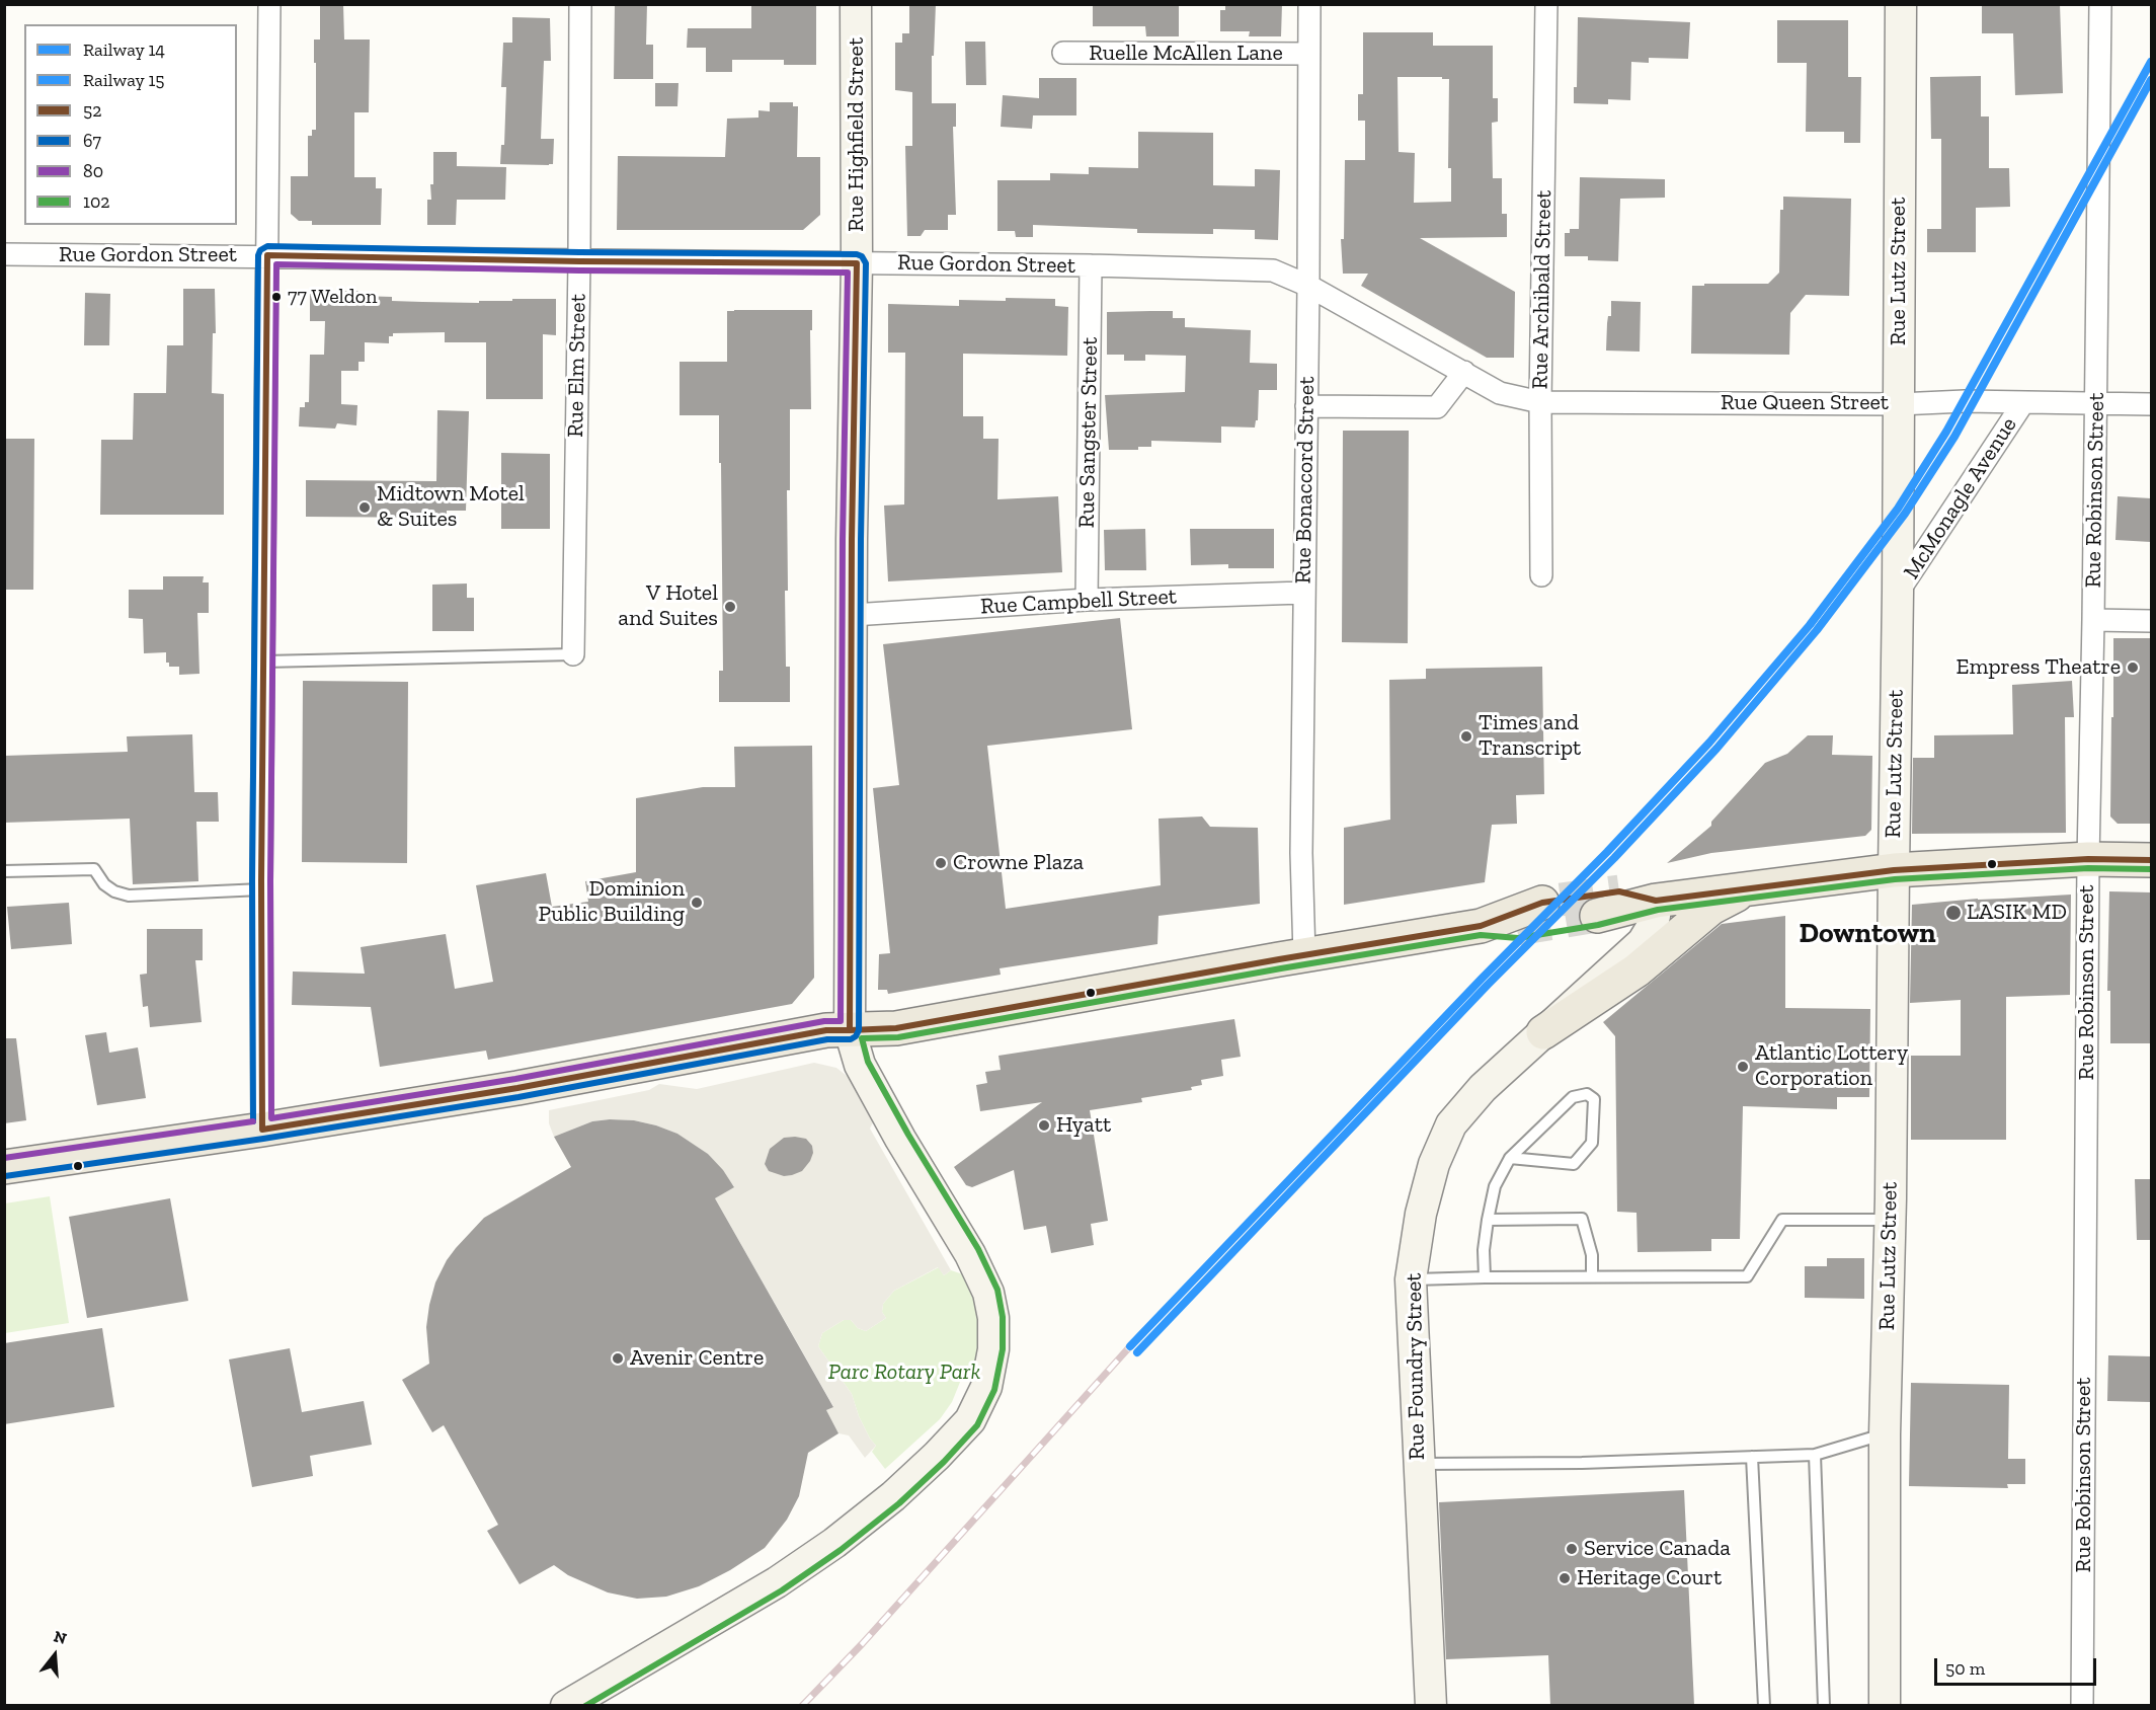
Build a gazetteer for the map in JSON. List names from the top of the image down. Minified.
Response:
{"streets":{"street":["Ruelle McAllen Lane","Rue Highfield Street","Rue Gordon Street","Rue Lutz Street","Rue Archibald Street","Rue Elm Street","Rue Queen Street","Rue Sangster Street","Rue Bonaccord Street","Rue Robinson Street","McMonagle Avenue","Rue Campbell Street","Rue Foundry Street"]},"crossings":[["Ruelle McAllen Lane","Rue Bonaccord Street"],["Rue Highfield Street","Rue Gordon Street"],["Rue Highfield Street","Rue Campbell Street"],["Rue Gordon Street","Rue Elm Street"],["Rue Gordon Street","Rue Queen Street"],["Rue Gordon Street","Rue Sangster Street"],["Rue Gordon Street","Rue Bonaccord Street"],["Rue Lutz Street","Rue Queen Street"],["Rue Lutz Street","McMonagle Avenue"],["Rue Archibald Street","Rue Queen Street"],["Rue Queen Street","Rue Bonaccord Street"],["Rue Queen Street","Rue Robinson Street"],["Rue Queen Street","McMonagle Avenue"],["Rue Sangster Street","Rue Campbell Street"],["Rue Bonaccord Street","Rue Campbell Street"]],"districts":["Downtown"],"parks":["Parc Rotary Park"],"places":["77 Weldon","Midtown Motel & Suites","V Hotel and Suites","Empress Theatre","Times and Transcript","Crowne Plaza","Dominion Public Building","LASIK MD","Atlantic Lottery Corporation","Hyatt","Avenir Centre","Service Canada","Heritage Court"],"lines":["rail line 14","rail line 15","transit line 67","transit line 52","transit line 80","transit line 102"],"legend":["Railway 14","Railway 15","52","67","80","102"],"scale_bar":"50 m","north":"top"}
